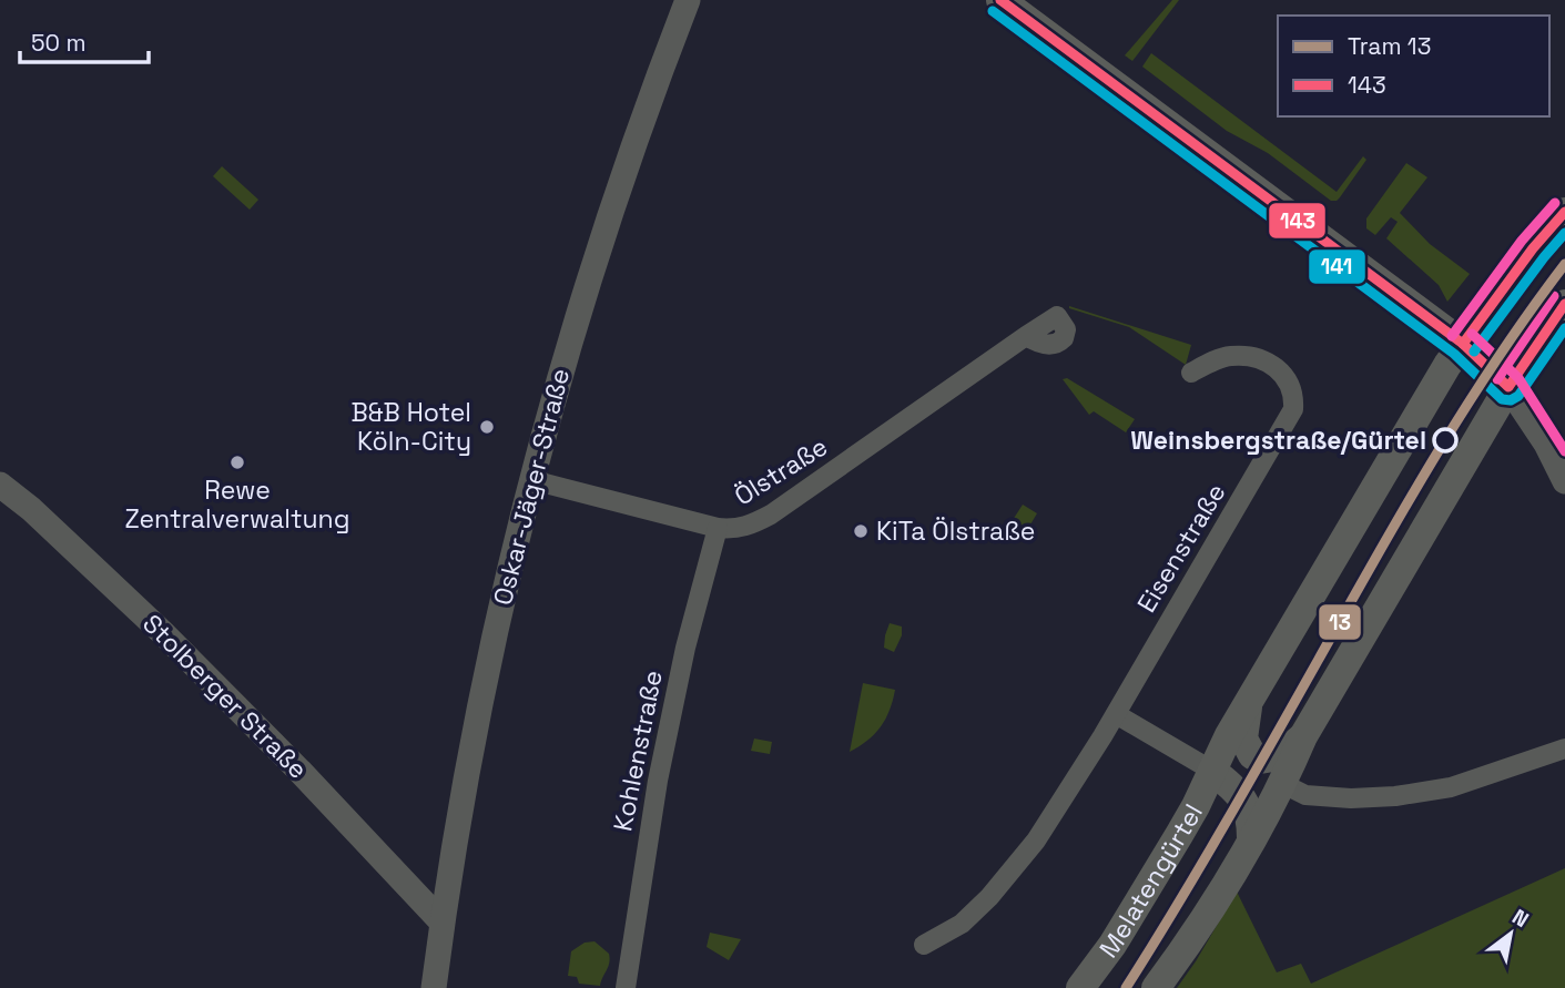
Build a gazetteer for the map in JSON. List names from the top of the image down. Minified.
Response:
{"streets":{"main road":["Melatengürtel"],"street":["Ölstraße","Oskar-Jäger-Straße","Eisenstraße","Stolberger Straße","Kohlenstraße"]},"crossings":[["Ölstraße","Oskar-Jäger-Straße"],["Ölstraße","Kohlenstraße"],["Oskar-Jäger-Straße","Stolberger Straße"]],"places":["B&B Hotel Köln-City","Weinsbergstraße/Gürtel","Rewe Zentralverwaltung","KiTa Ölstraße"],"lines":["transit line 143","transit line 141","tram line 13"],"legend":["Tram 13","143"],"scale_bar":"50 m","north":"top right"}
